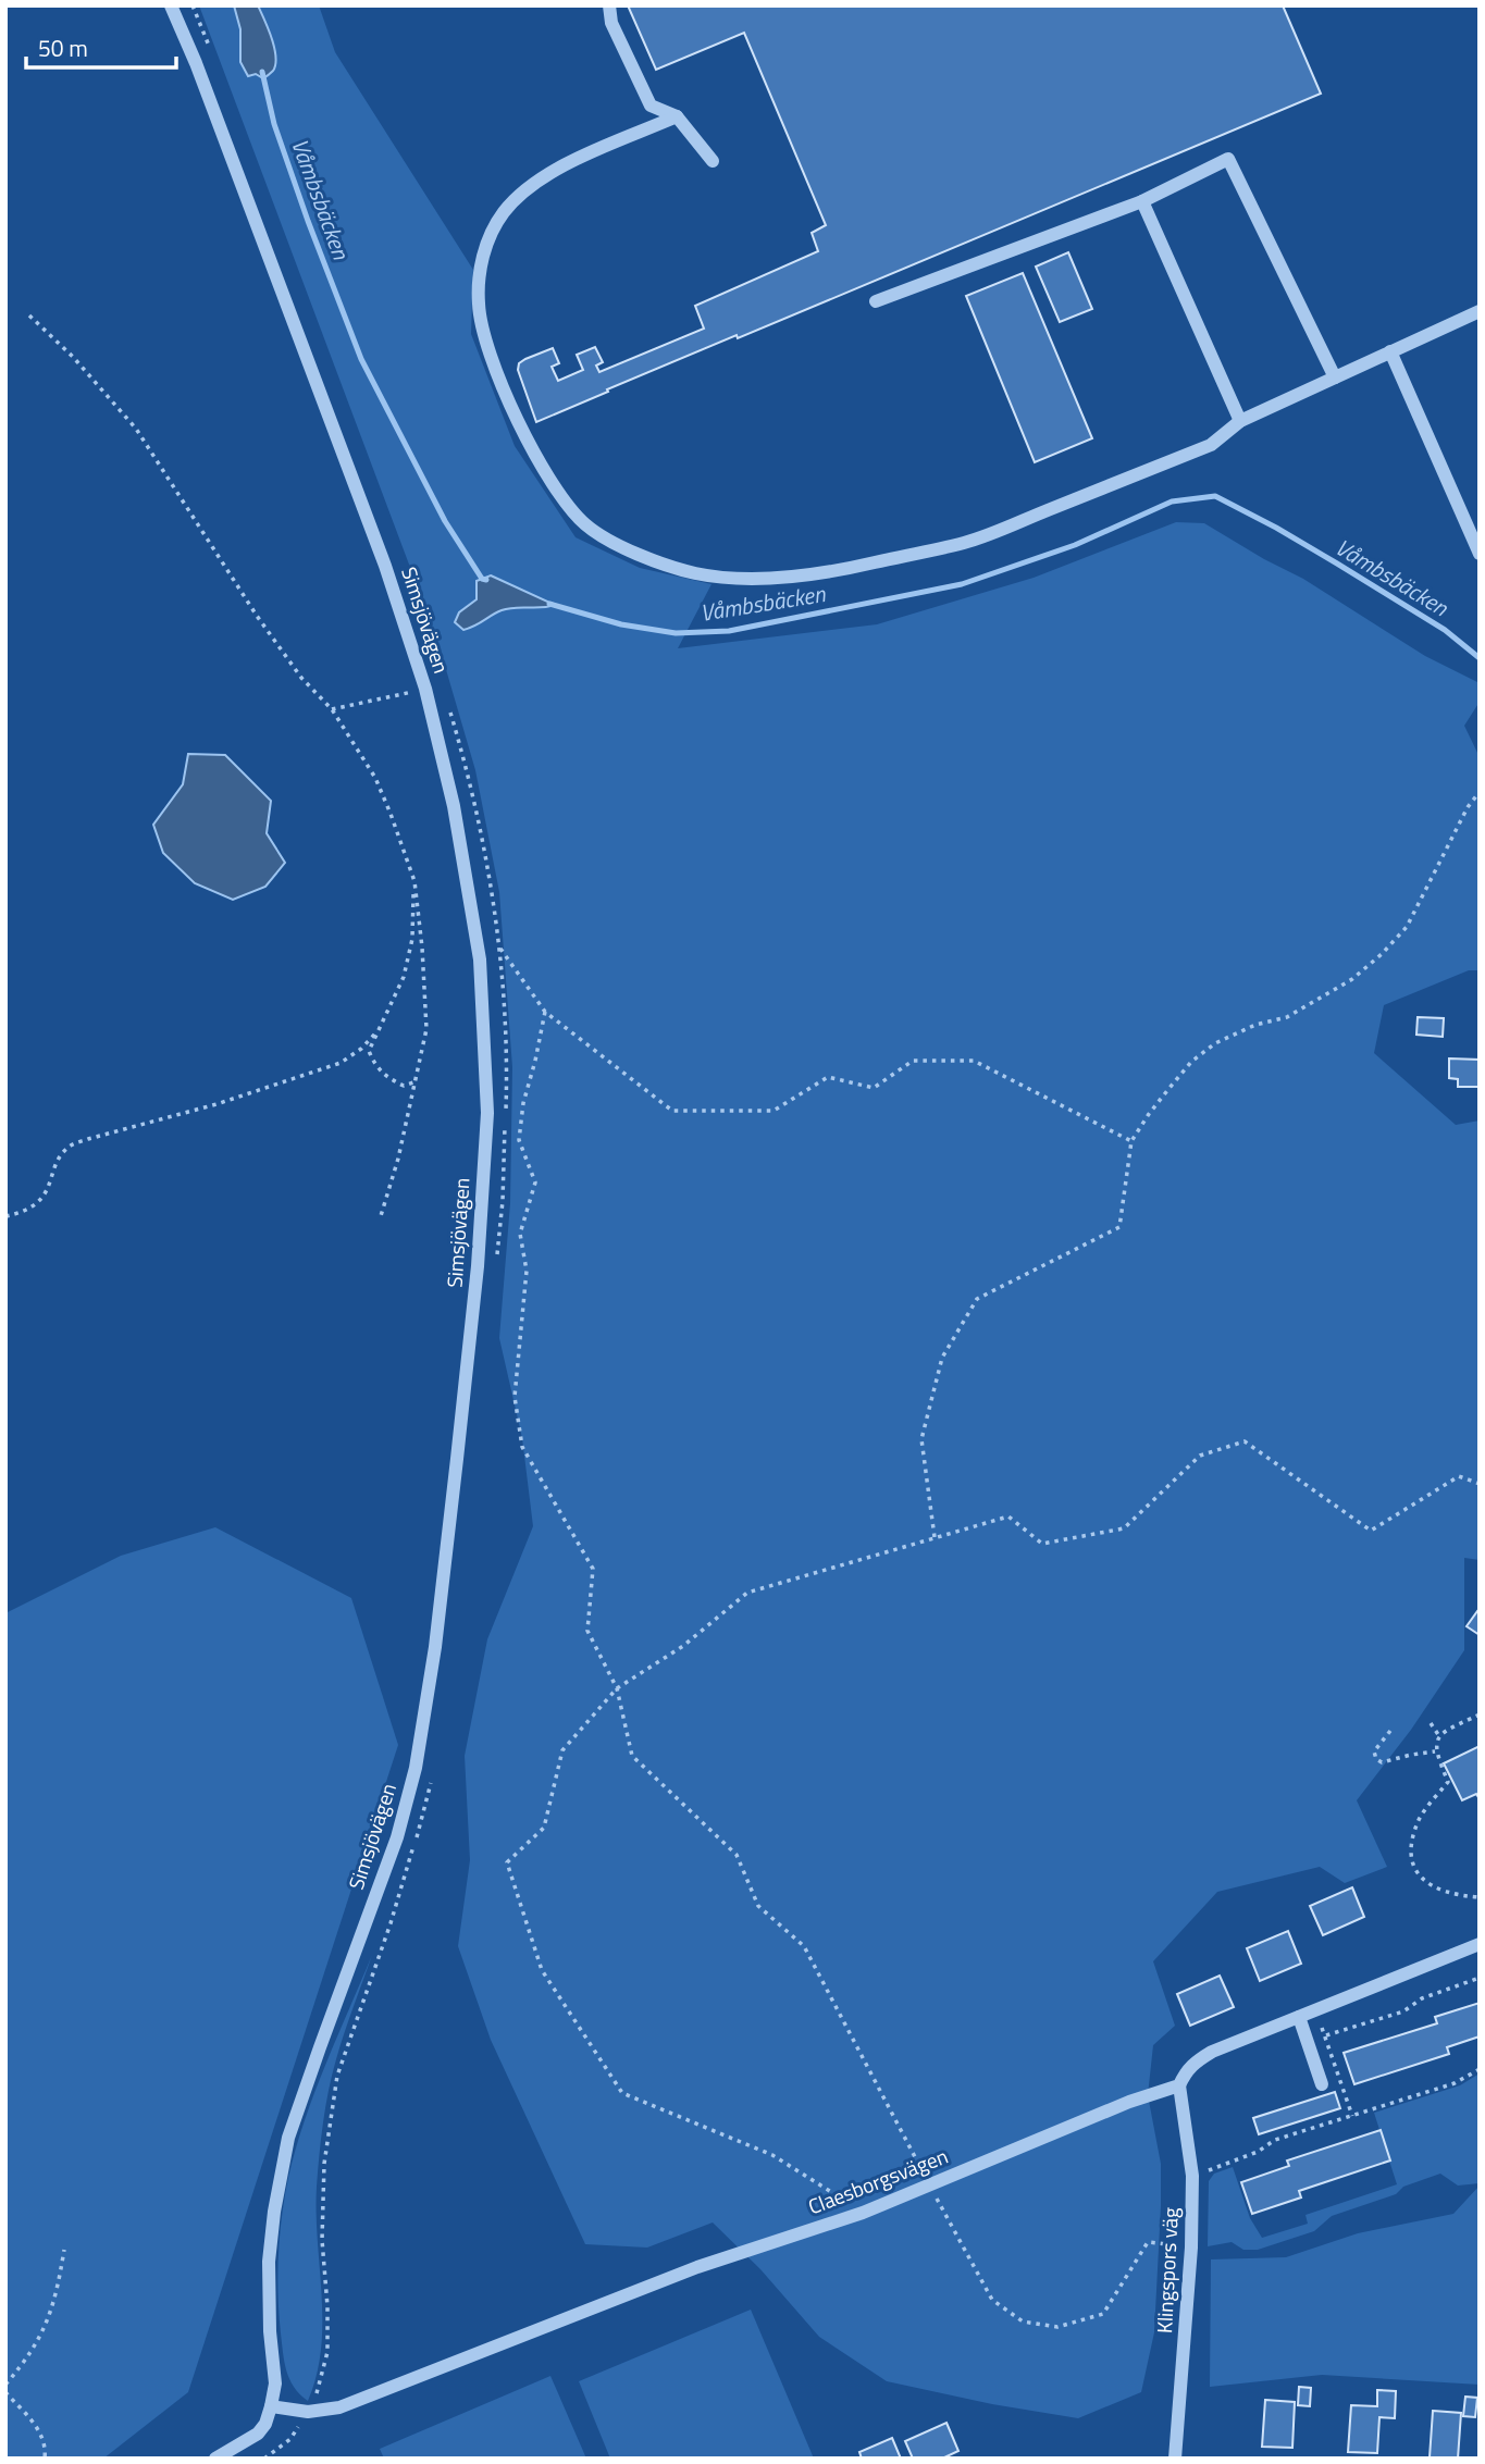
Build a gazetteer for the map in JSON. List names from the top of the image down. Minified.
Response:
{"streets":{"street":["Simsjövägen","Claesborgsvägen","Klingspors väg"]},"crossings":[["Simsjövägen","Claesborgsvägen"],["Claesborgsvägen","Klingspors väg"]],"water":["Våmbsbäcken"],"scale_bar":"50 m"}
